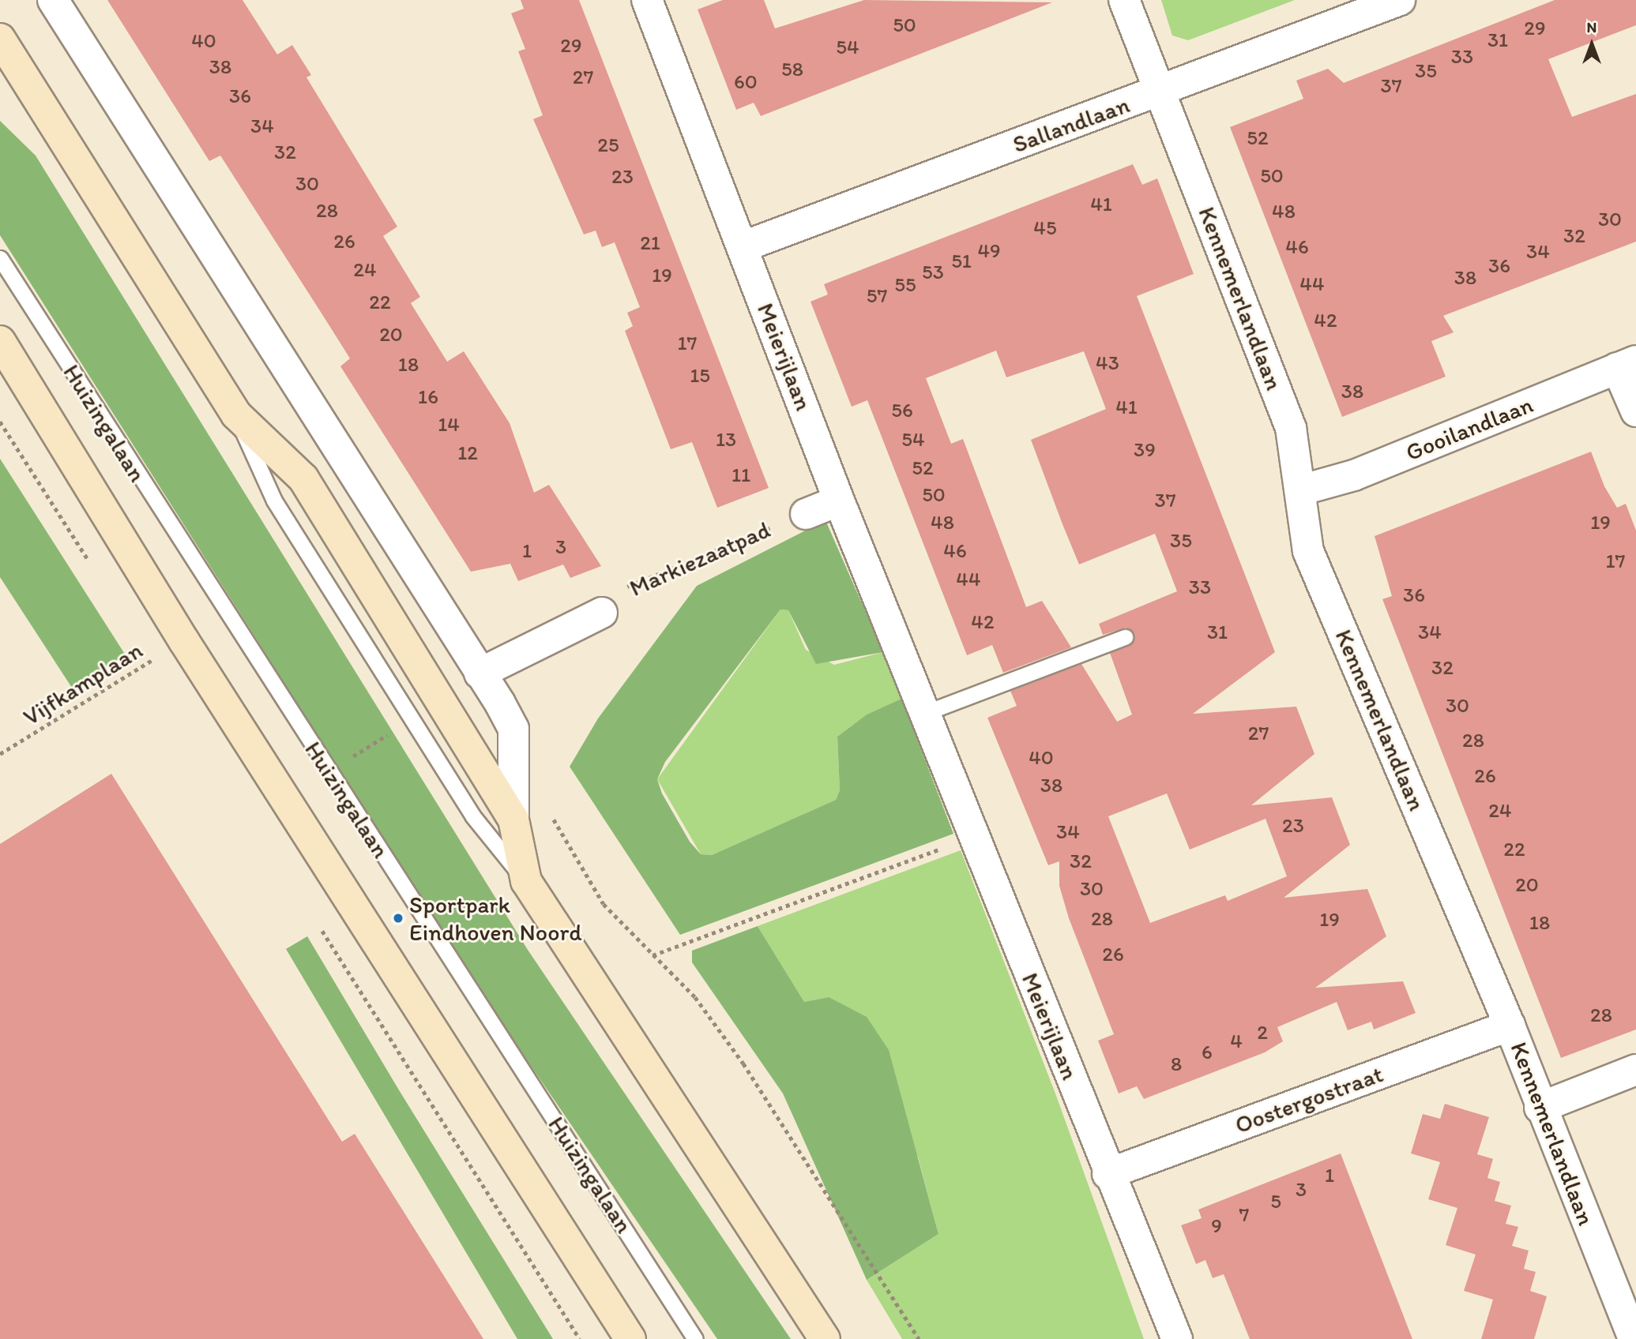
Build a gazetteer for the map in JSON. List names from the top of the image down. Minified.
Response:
{"streets":{"main road":["Huizingalaan"],"street":["Sallandlaan","Kennemerlandlaan","Meierijlaan","Gooilandlaan","Oostergostraat"],"path":["Markiezaatpad","Vijfkamplaan"]},"crossings":[["Sallandlaan","Kennemerlandlaan"],["Sallandlaan","Meierijlaan"],["Kennemerlandlaan","Gooilandlaan"],["Kennemerlandlaan","Oostergostraat"],["Meierijlaan","Oostergostraat"],["Huizingalaan","Vijfkamplaan"]],"places":["Sportpark Eindhoven Noord"],"house_numbers":["50","29","31","40","29","54","33","38","58","35","27","60","37","36","34","52","25","32","50","23","30","41","28","48","30","45","32","26","21","46","49","34","51","36","24","53","19","38","44","55","57","22","42","20","17","43","18","15","38","16","41","56","14","13","54","39","12","52","11","50","37","48","19","35","3","1","46","17","44","33","36","42","31","34","32","30","27","28","40","26","38","24","23","34","22","32","20","30","28","19","18","26","28","2","4","6","8","1","3","5","7","9"],"north":"top"}
